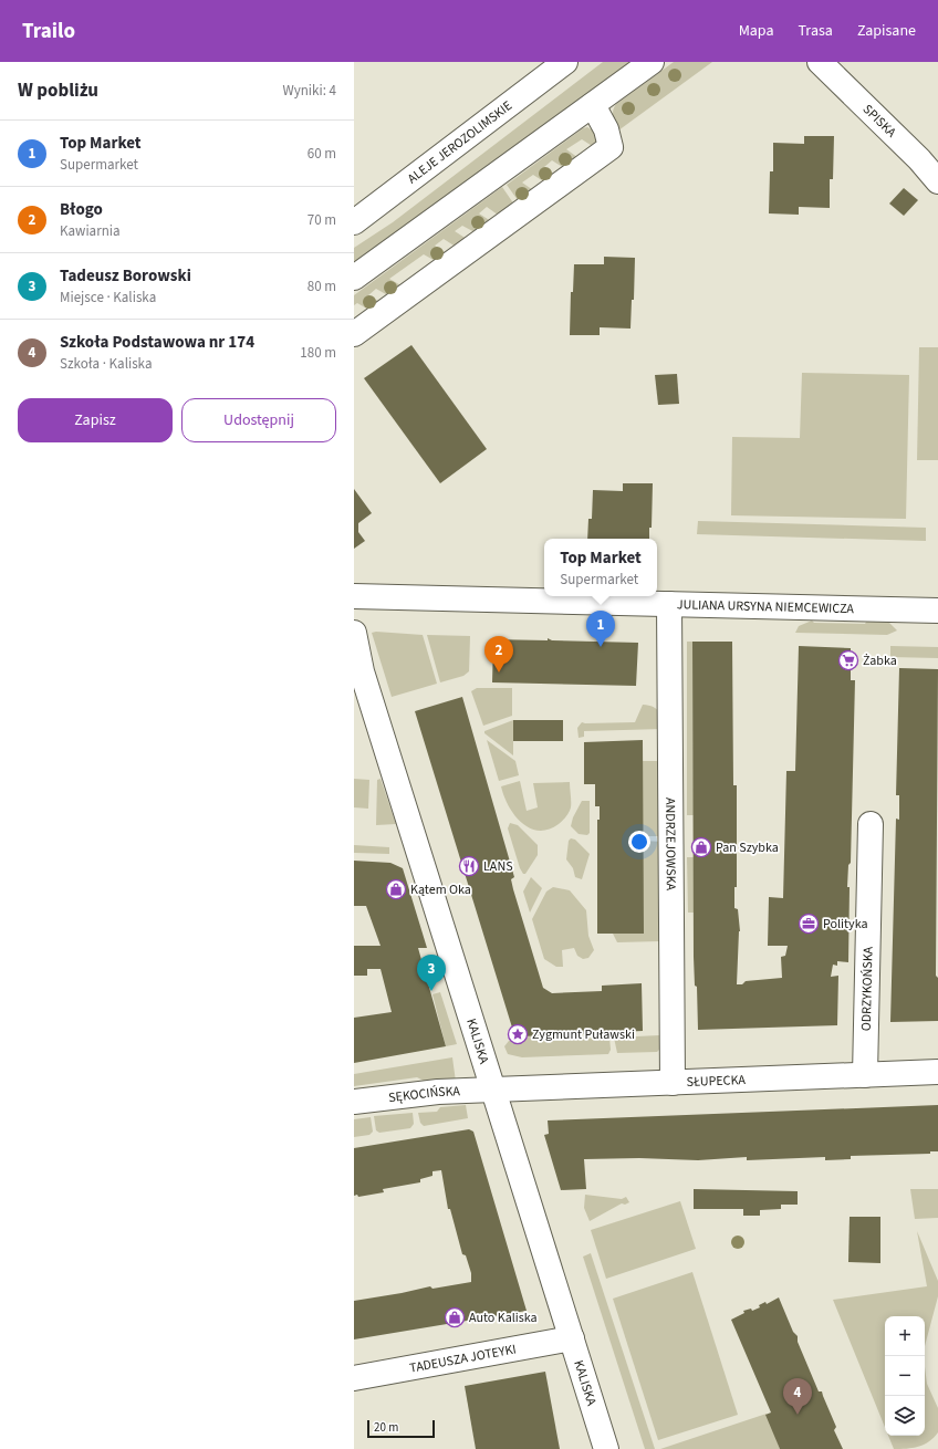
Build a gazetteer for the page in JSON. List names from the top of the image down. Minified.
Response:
{"streets":{"street":["SPISKA","ALEJE JEROZOLIMSKIE","JULIANA URSYNA NIEMCEWICZA","ANDRZEJOWSKA","ODRZYKOŃSKA","KALISKA","SŁUPECKA","SĘKOCIŃSKA","TADEUSZA JOTEYKI"]},"crossings":[["JULIANA URSYNA NIEMCEWICZA","ANDRZEJOWSKA"],["ANDRZEJOWSKA","SŁUPECKA"],["ODRZYKOŃSKA","SŁUPECKA"],["KALISKA","SŁUPECKA"],["KALISKA","SĘKOCIŃSKA"],["KALISKA","TADEUSZA JOTEYKI"],["SŁUPECKA","SĘKOCIŃSKA"]],"places":{"supermarket":["Żabka"],"shop":["Pan Szybka","Kątem Oka","Auto Kaliska"],"restaurant":["LANS"],"office":["Polityka"],"place":["Zygmunt Puławski"]},"scale_bar":"20 m","page":{"header":"Trailo","nav":["Mapa","Trasa","Zapisane"],"heading":["W pobliżu","Wyniki: 4"],"list":[{"mark":"1","name":"Top Market","note":"Supermarket","value":"60 m"},{"mark":"2","name":"Błogo","note":"Kawiarnia","value":"70 m"},{"mark":"3","name":"Tadeusz Borowski","note":"Miejsce · Kaliska","value":"80 m"},{"mark":"4","name":"Szkoła Podstawowa nr 174","note":"Szkoła · Kaliska","value":"180 m"}],"buttons":["Zapisz","Udostępnij"],"popup":["Top Market","Supermarket"],"pins":["1","2","3","4"],"map_buttons":["+","−"],"scale":"20 m"}}
